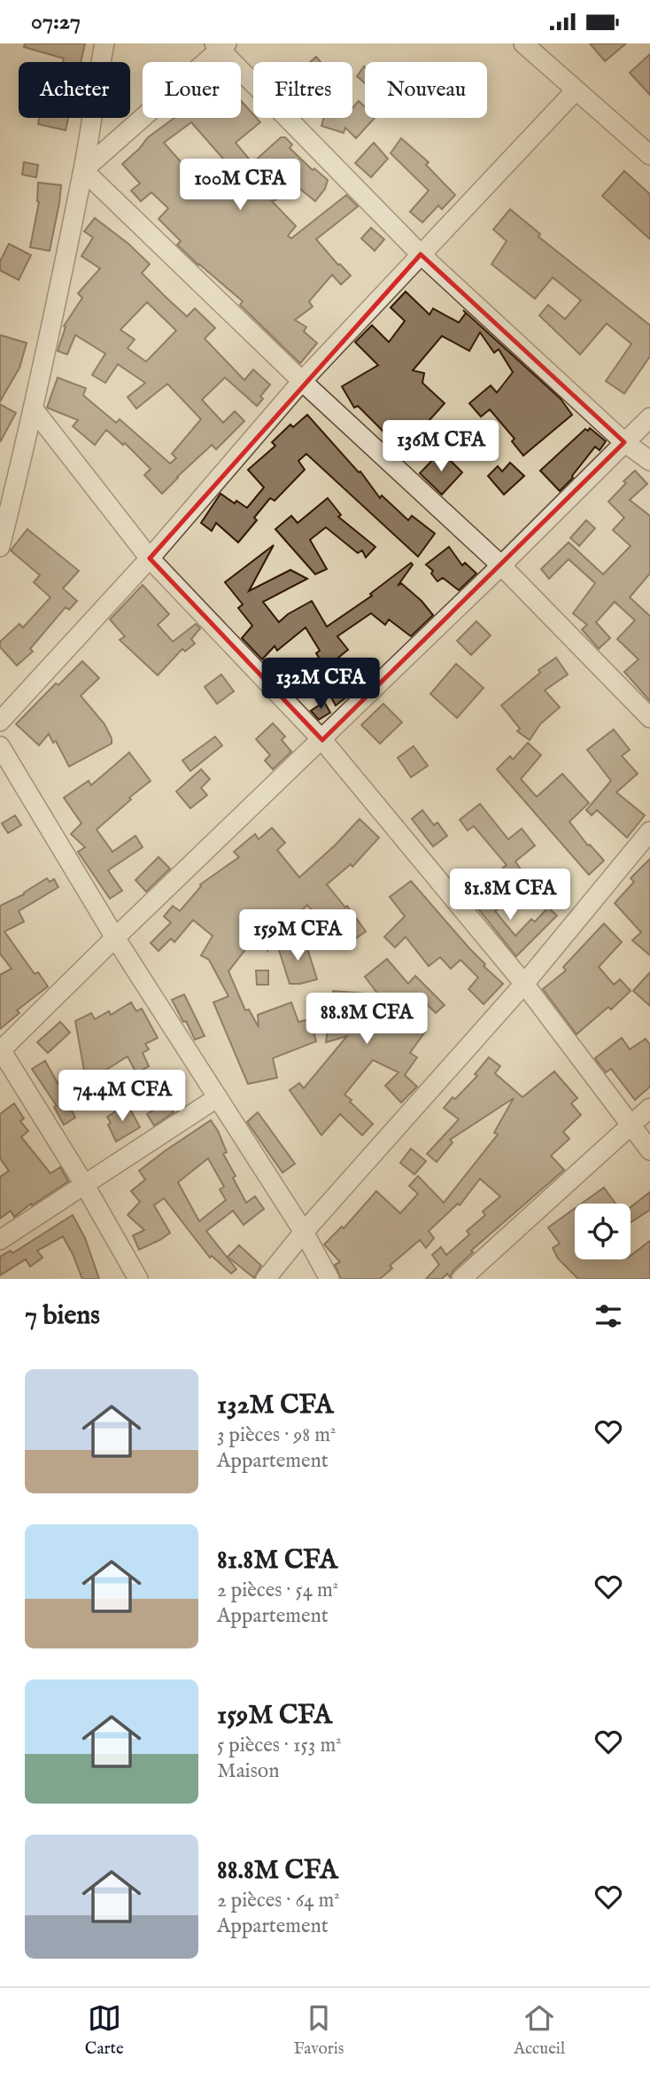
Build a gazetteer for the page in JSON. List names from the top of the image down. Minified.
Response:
{"page":{"status":"07:27","chip":["Acheter","Louer","Filtres","Nouveau"],"price":["100M CFA","136M CFA","132M CFA","81.8M CFA","159M CFA","88.8M CFA","74.4M CFA"],"heading":"7 biens","list":[{"name":"132M CFA","note":"3 pièces · 98 m² · Appartement"},{"name":"81.8M CFA","note":"2 pièces · 54 m² · Appartement"},{"name":"159M CFA","note":"5 pièces · 153 m² · Maison"},{"name":"88.8M CFA","note":"2 pièces · 64 m² · Appartement"}],"tabs":["Carte","Favoris","Accueil"]}}
